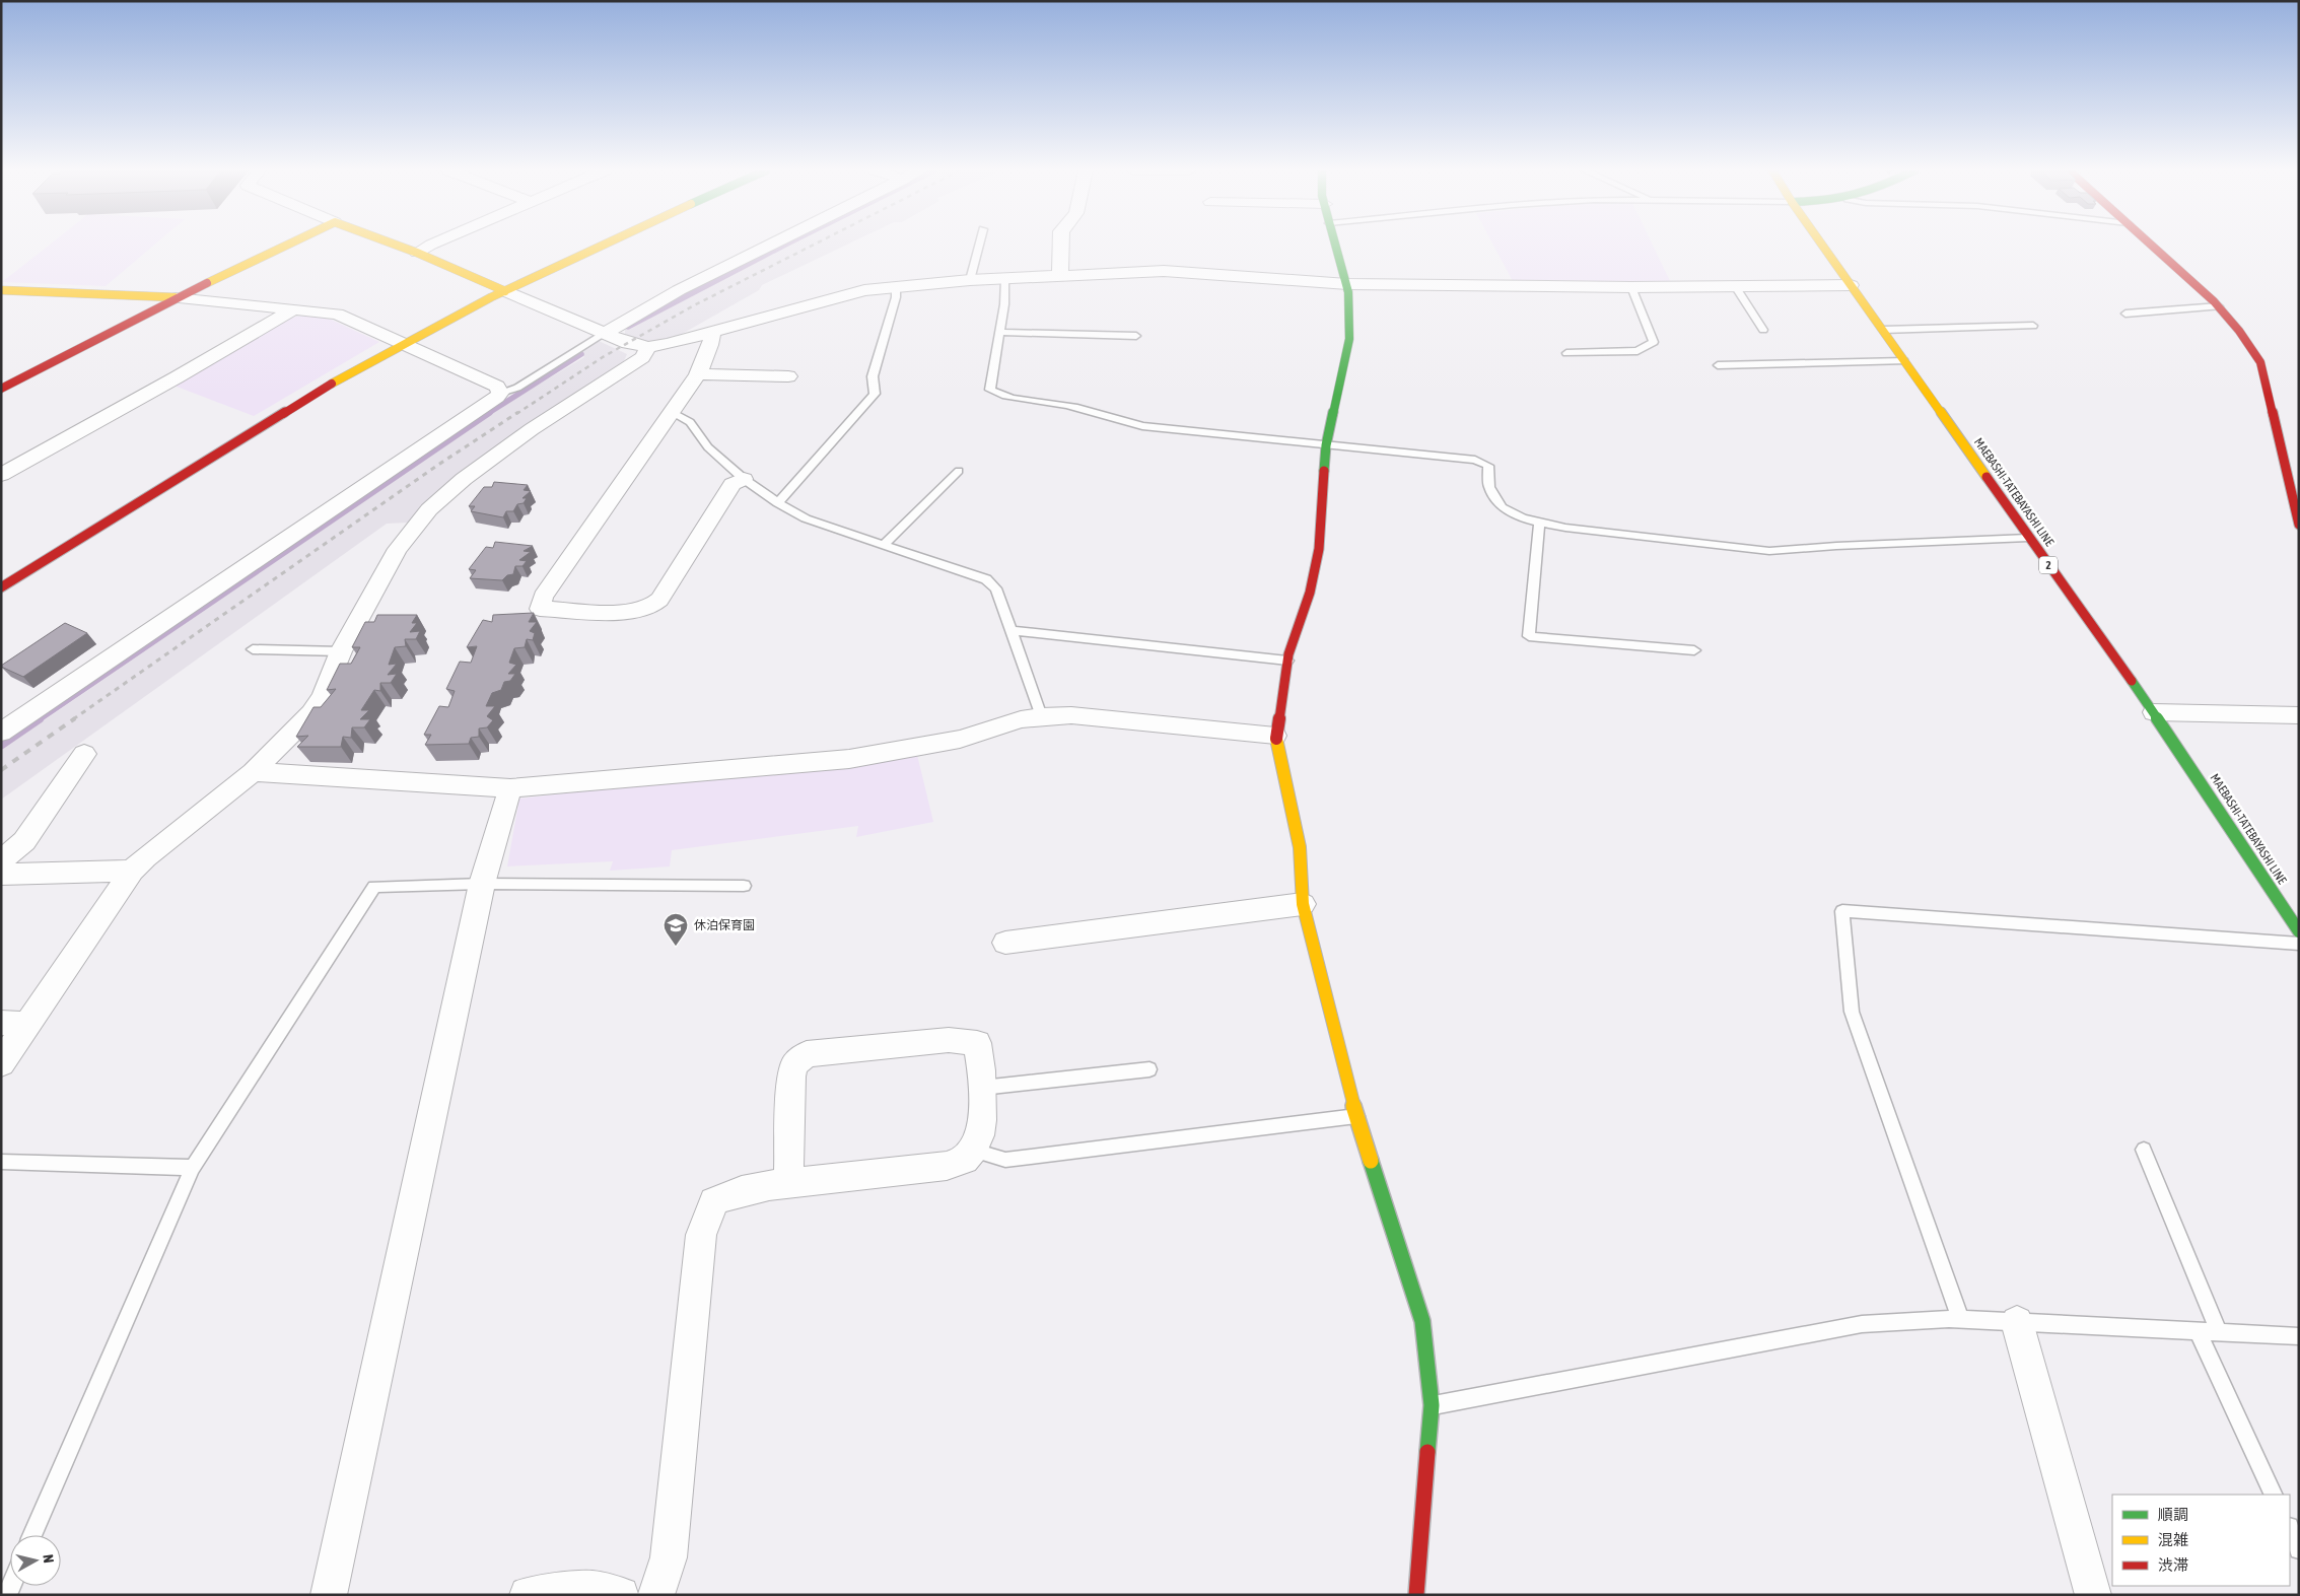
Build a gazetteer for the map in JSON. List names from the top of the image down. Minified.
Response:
{"streets":{"street":["MAEBASHI-TATEBAYASHI LINE","2"]},"places":{"school or university":["休泊保育園"]},"legend":["順調","混雑","渋滞"],"north":"right"}
